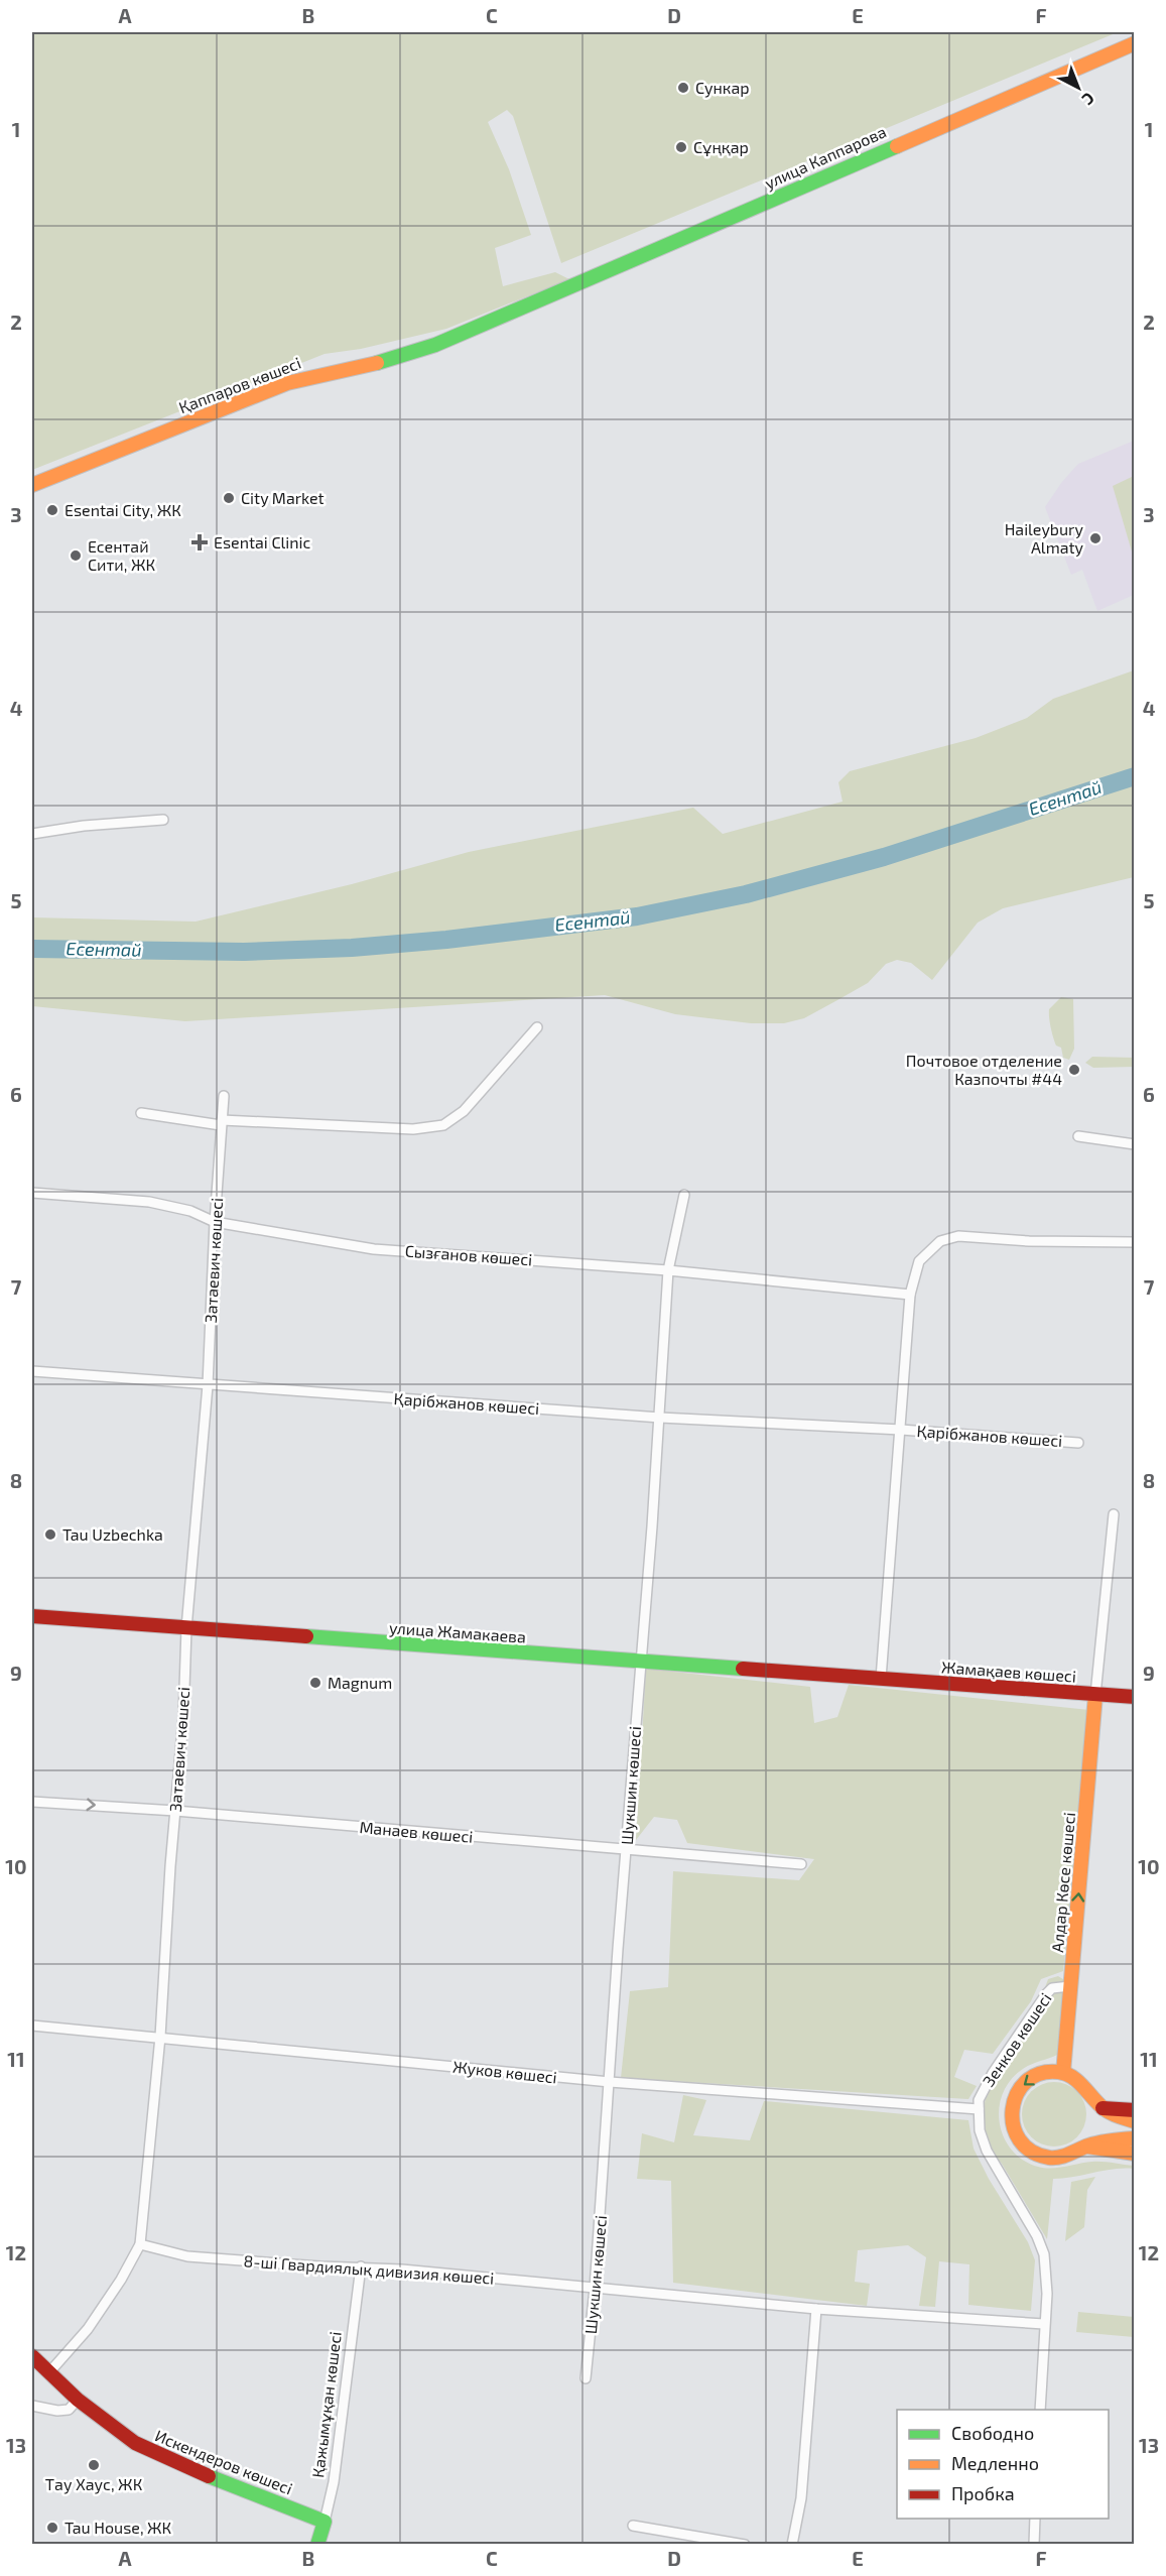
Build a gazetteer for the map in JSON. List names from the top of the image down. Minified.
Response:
{"streets":{"street":["улица Каппарова","Қаппаров көшесі","Сызғанов көшесі","Затаевич көшесі","Қарібжанов көшесі","улица Жамакаева","Жамақаев көшесі","Шукшин көшесі","Манаев көшесі","Алдар Көсе көшесі","Зенков көшесі","Жуков көшесі","8-ші Гвардиялық дивизия көшесі","Қажымұқан көшесі","Искендеров көшесі"]},"crossings":[["улица Каппарова","Қаппаров көшесі"],["Сызғанов көшесі","Затаевич көшесі"],["Сызғанов көшесі","Қарібжанов көшесі"],["Сызғанов көшесі","Шукшин көшесі"],["Затаевич көшесі","Қарібжанов көшесі"],["Затаевич көшесі","улица Жамакаева"],["Затаевич көшесі","Манаев көшесі"],["Затаевич көшесі","Жуков көшесі"],["Затаевич көшесі","8-ші Гвардиялық дивизия көшесі"],["Затаевич көшесі","Искендеров көшесі"],["Қарібжанов көшесі","улица Жамакаева"],["Қарібжанов көшесі","Жамақаев көшесі"],["Қарібжанов көшесі","Шукшин көшесі"],["улица Жамакаева","Жамақаев көшесі"],["улица Жамакаева","Шукшин көшесі"],["Жамақаев көшесі","Алдар Көсе көшесі"],["Шукшин көшесі","Манаев көшесі"],["Шукшин көшесі","Жуков көшесі"],["Шукшин көшесі","8-ші Гвардиялық дивизия көшесі"],["Алдар Көсе көшесі","Зенков көшесі"],["Зенков көшесі","Жуков көшесі"],["8-ші Гвардиялық дивизия көшесі","Қажымұқан көшесі"],["Қажымұқан көшесі","Искендеров көшесі"]],"one_way":["Алдар Көсе көшесі"],"water":["Есентай"],"places":{"other":["Сункар","Сұңқар","City Market","Esentai City, ЖК","Haileybury Almaty","Есентай Сити, ЖК","Почтовое отделение Казпочты #44","Tau Uzbechka","Magnum","Тау Хаус, ЖК","Tau House, ЖК"],"health":["Esentai Clinic"]},"legend":["Свободно","Медленно","Пробка"],"north":"bottom right","grid":{"columns":["A","B","C","D","E","F"],"rows":["1","2","3","4","5","6","7","8","9","10","11","12","13"]}}
